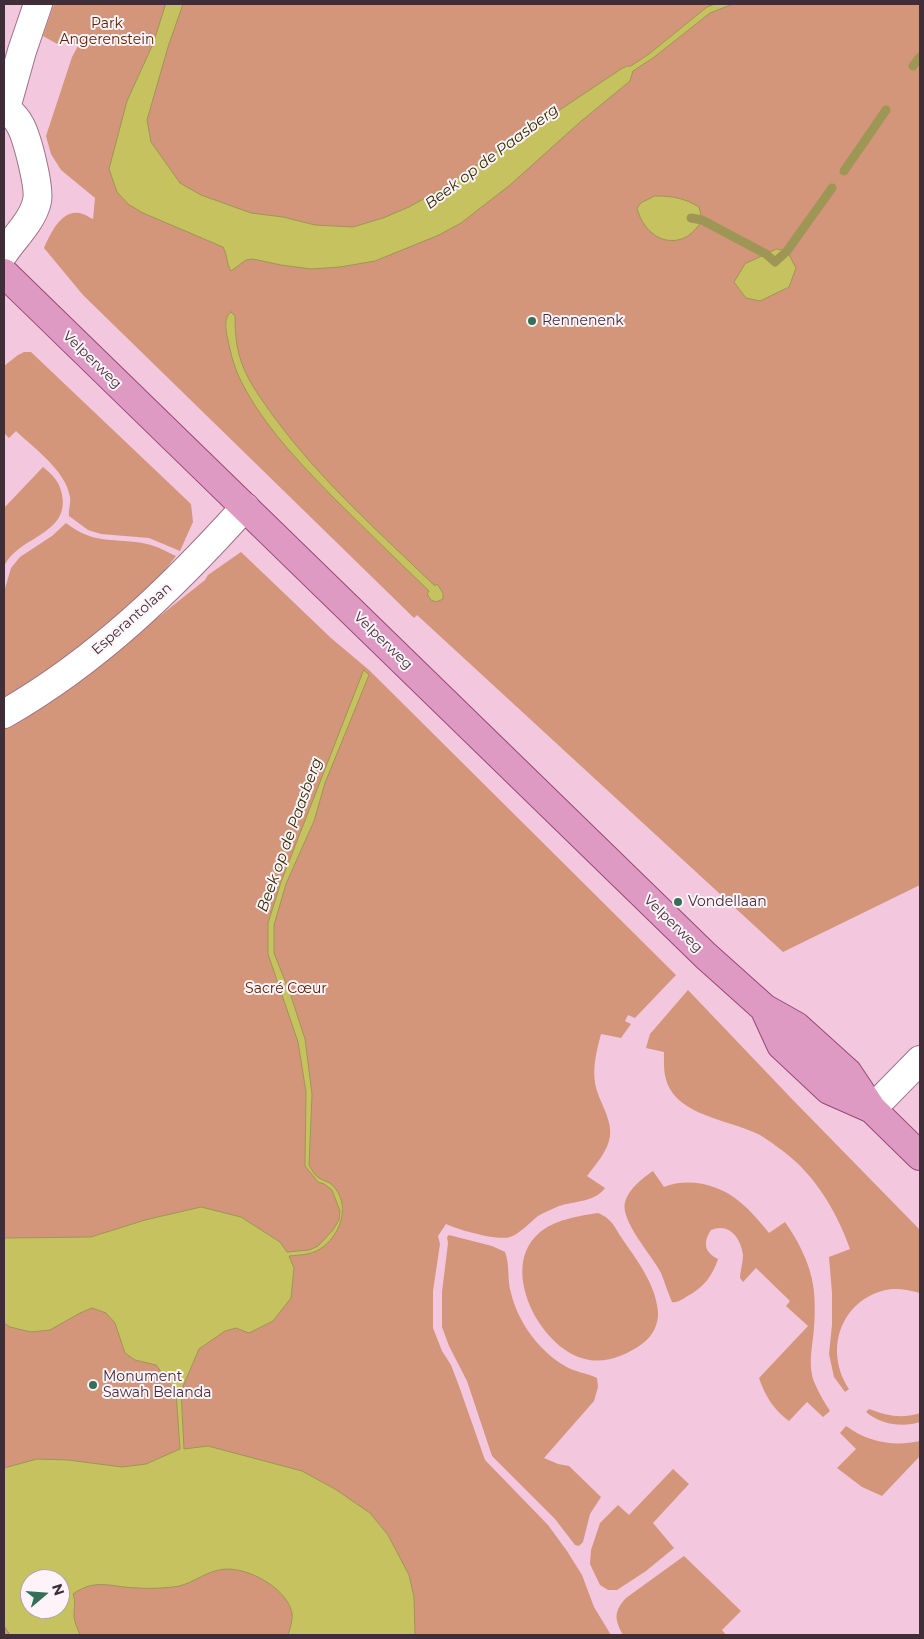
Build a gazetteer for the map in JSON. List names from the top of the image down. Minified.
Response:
{"streets":{"main road":["Velperweg"],"street":["Esperantolaan"]},"crossings":[["Velperweg","Esperantolaan"]],"water":["Beek op de Paasberg"],"parks":["Park Angerenstein","Sacré Cœur"],"places":["Rennenenk","Vondellaan","Monument Sawah Belanda"],"north":"right"}
